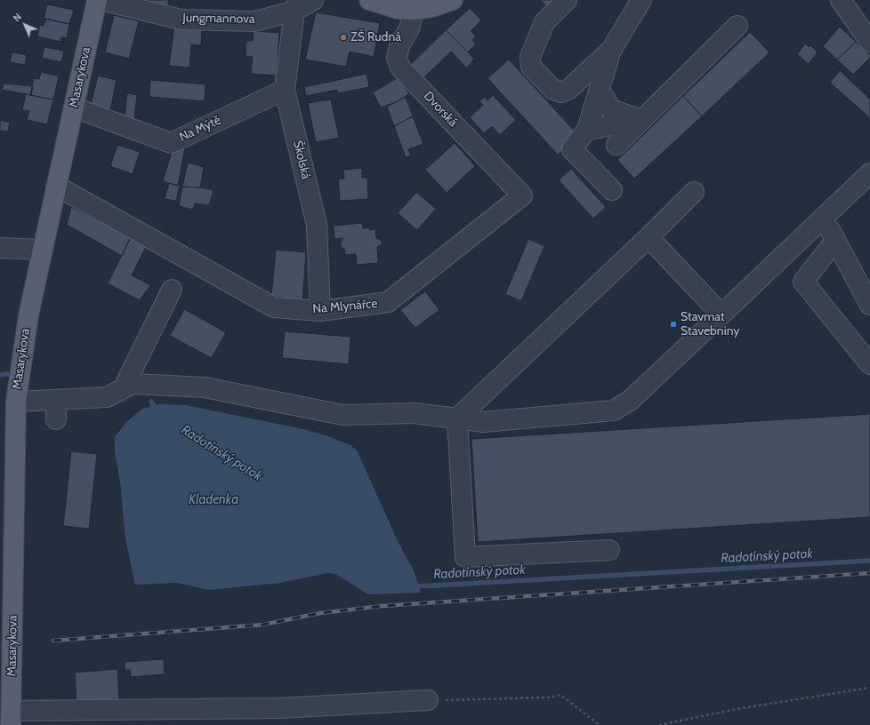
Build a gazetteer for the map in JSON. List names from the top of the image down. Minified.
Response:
{"streets":{"main road":["Masarykova"],"street":["Jungmannova","Dvorská","Na Mýtě","Školská","Na Mlynářce"]},"crossings":[["Jungmannova","Školská"],["Masarykova","Na Mýtě"],["Masarykova","Na Mlynářce"],["Dvorská","Na Mlynářce"],["Na Mýtě","Školská"],["Školská","Na Mlynářce"]],"water":["Radotínský potok","Kladenka"],"places":["ZŠ Rudná","Stavmat Stavebniny"],"north":"top left"}
